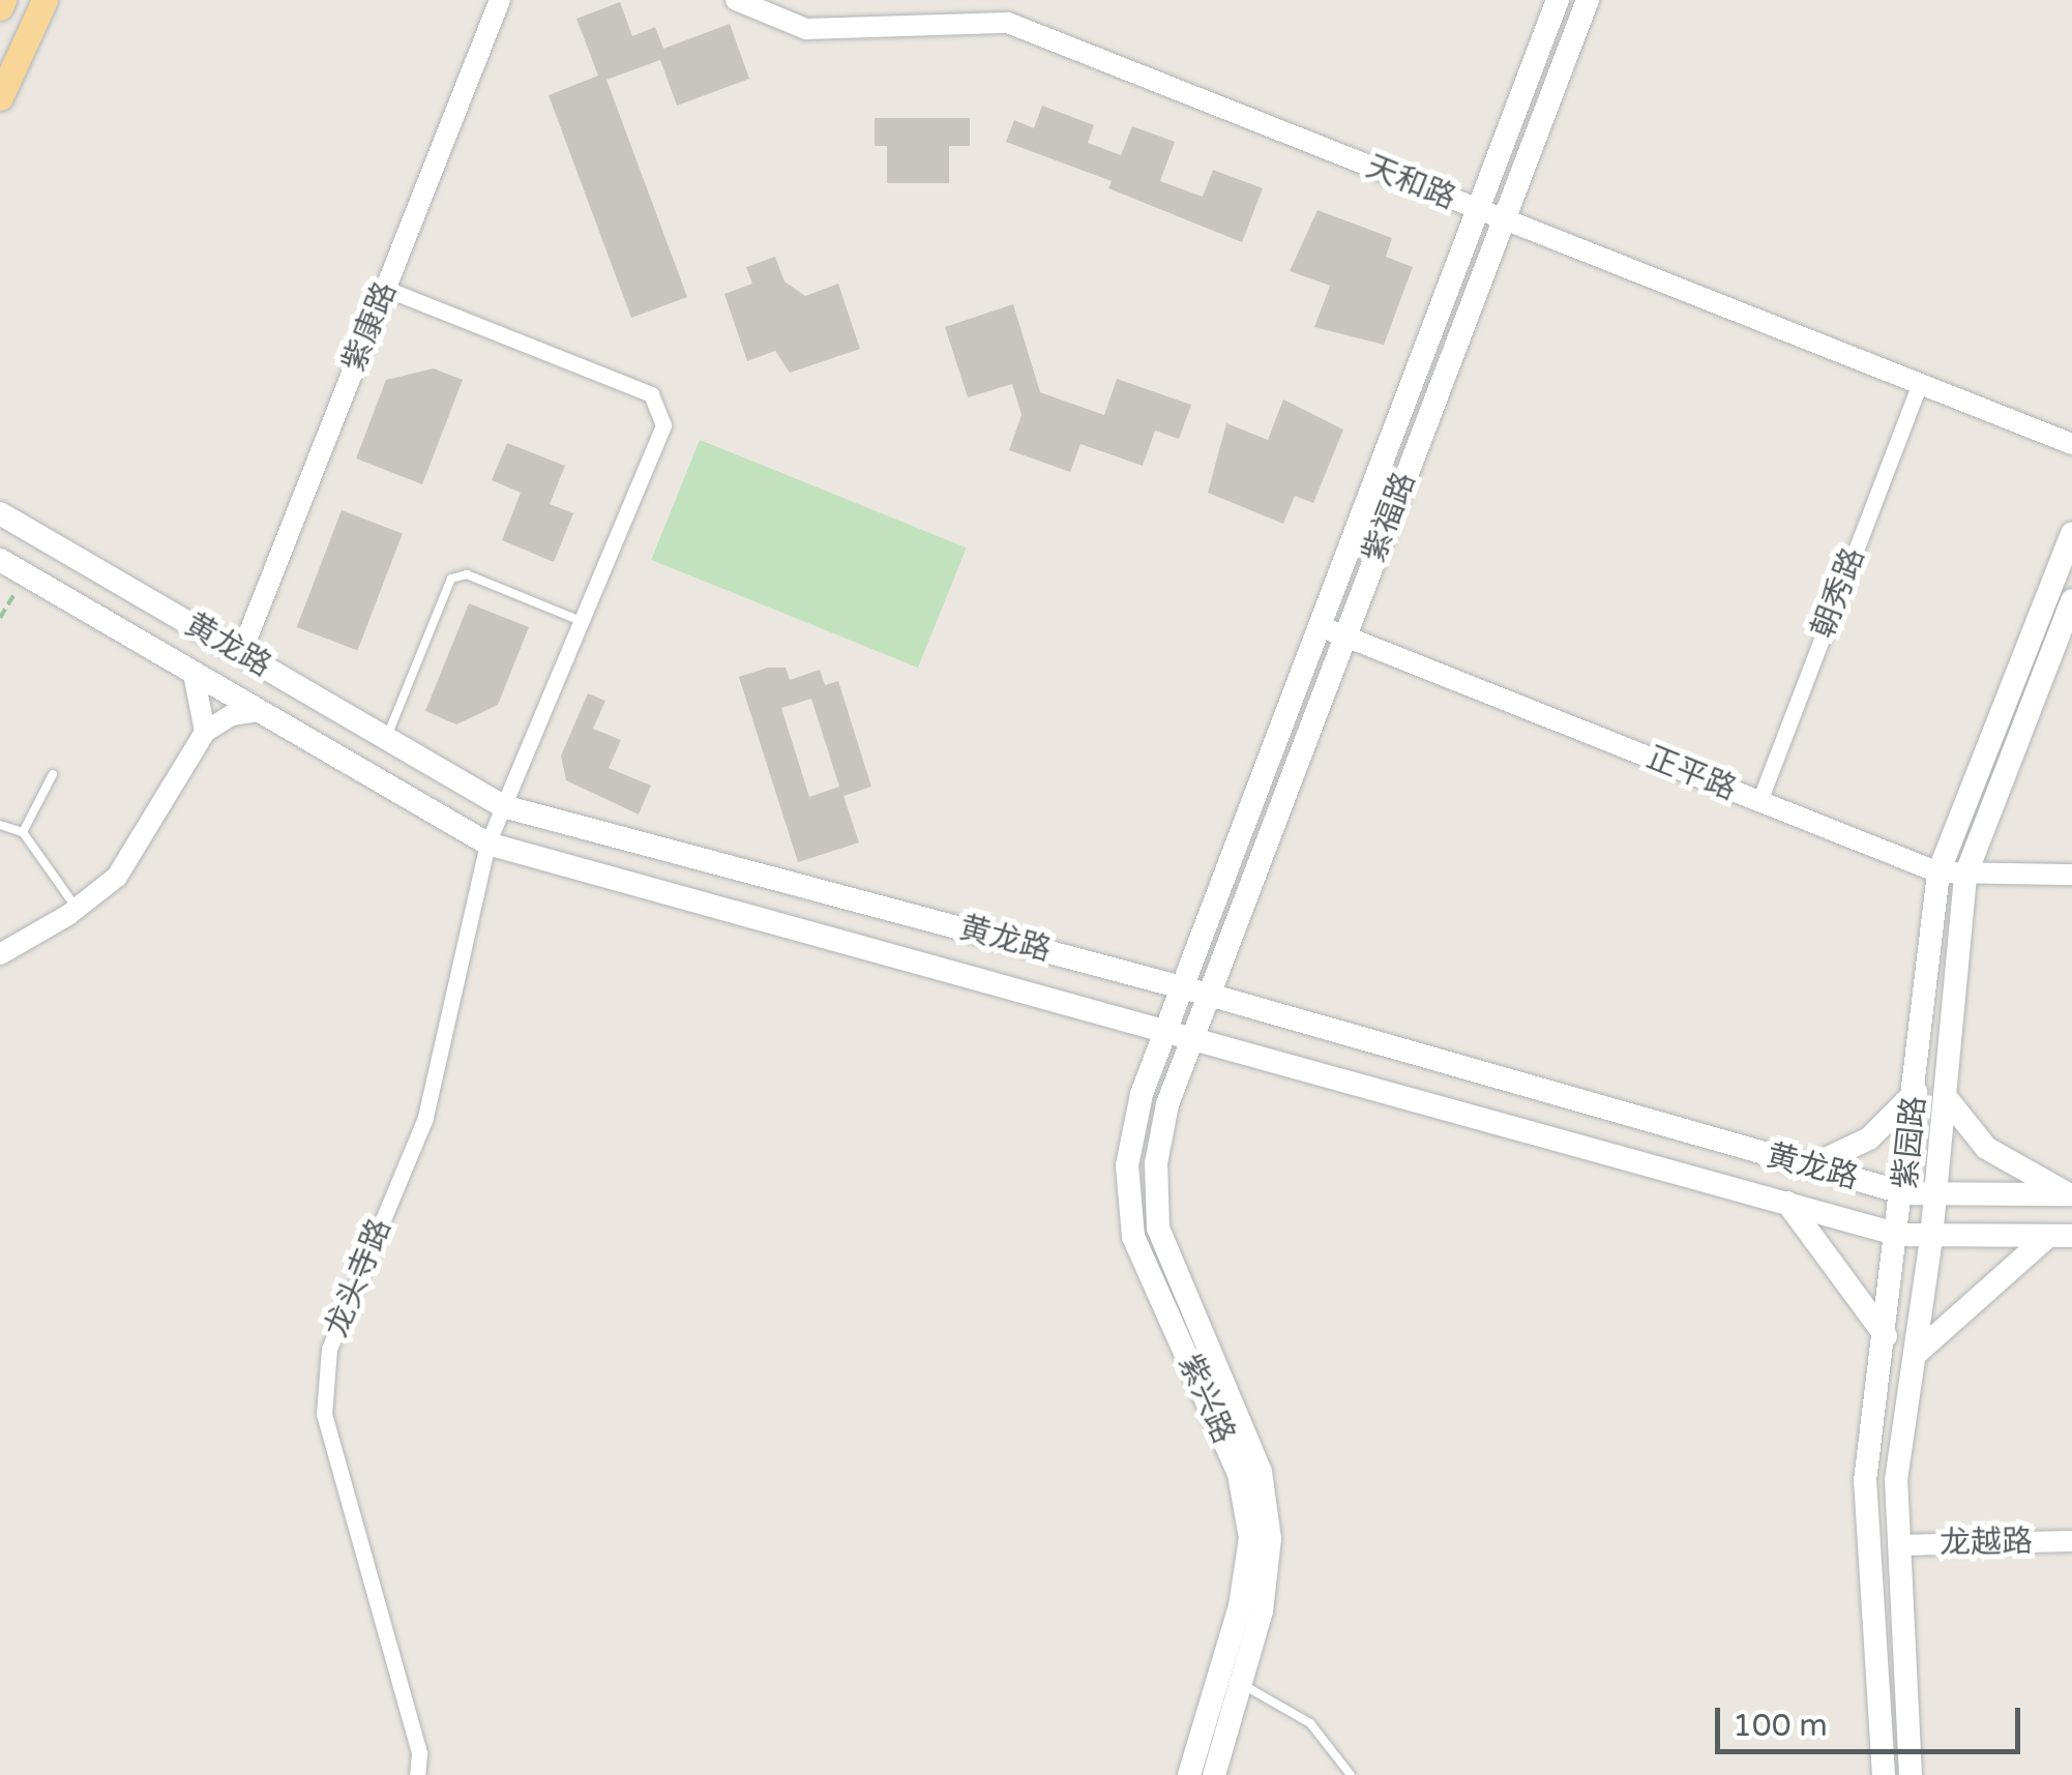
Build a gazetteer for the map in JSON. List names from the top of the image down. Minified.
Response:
{"streets":{"main road":["紫福路","黄龙路","紫园路","紫兴路"],"street":["天和路","紫康路","朝秀路","正平路","龙头寺路","龙越路"]},"crossings":[["天和路","紫福路"],["天和路","朝秀路"],["紫康路","黄龙路"],["紫康路","龙头寺路"],["紫福路","黄龙路"],["紫福路","正平路"],["紫福路","紫兴路"],["朝秀路","正平路"],["黄龙路","紫园路"],["黄龙路","龙头寺路"],["黄龙路","紫兴路"],["正平路","紫园路"],["紫园路","龙越路"]],"scale_bar":"100 m"}
